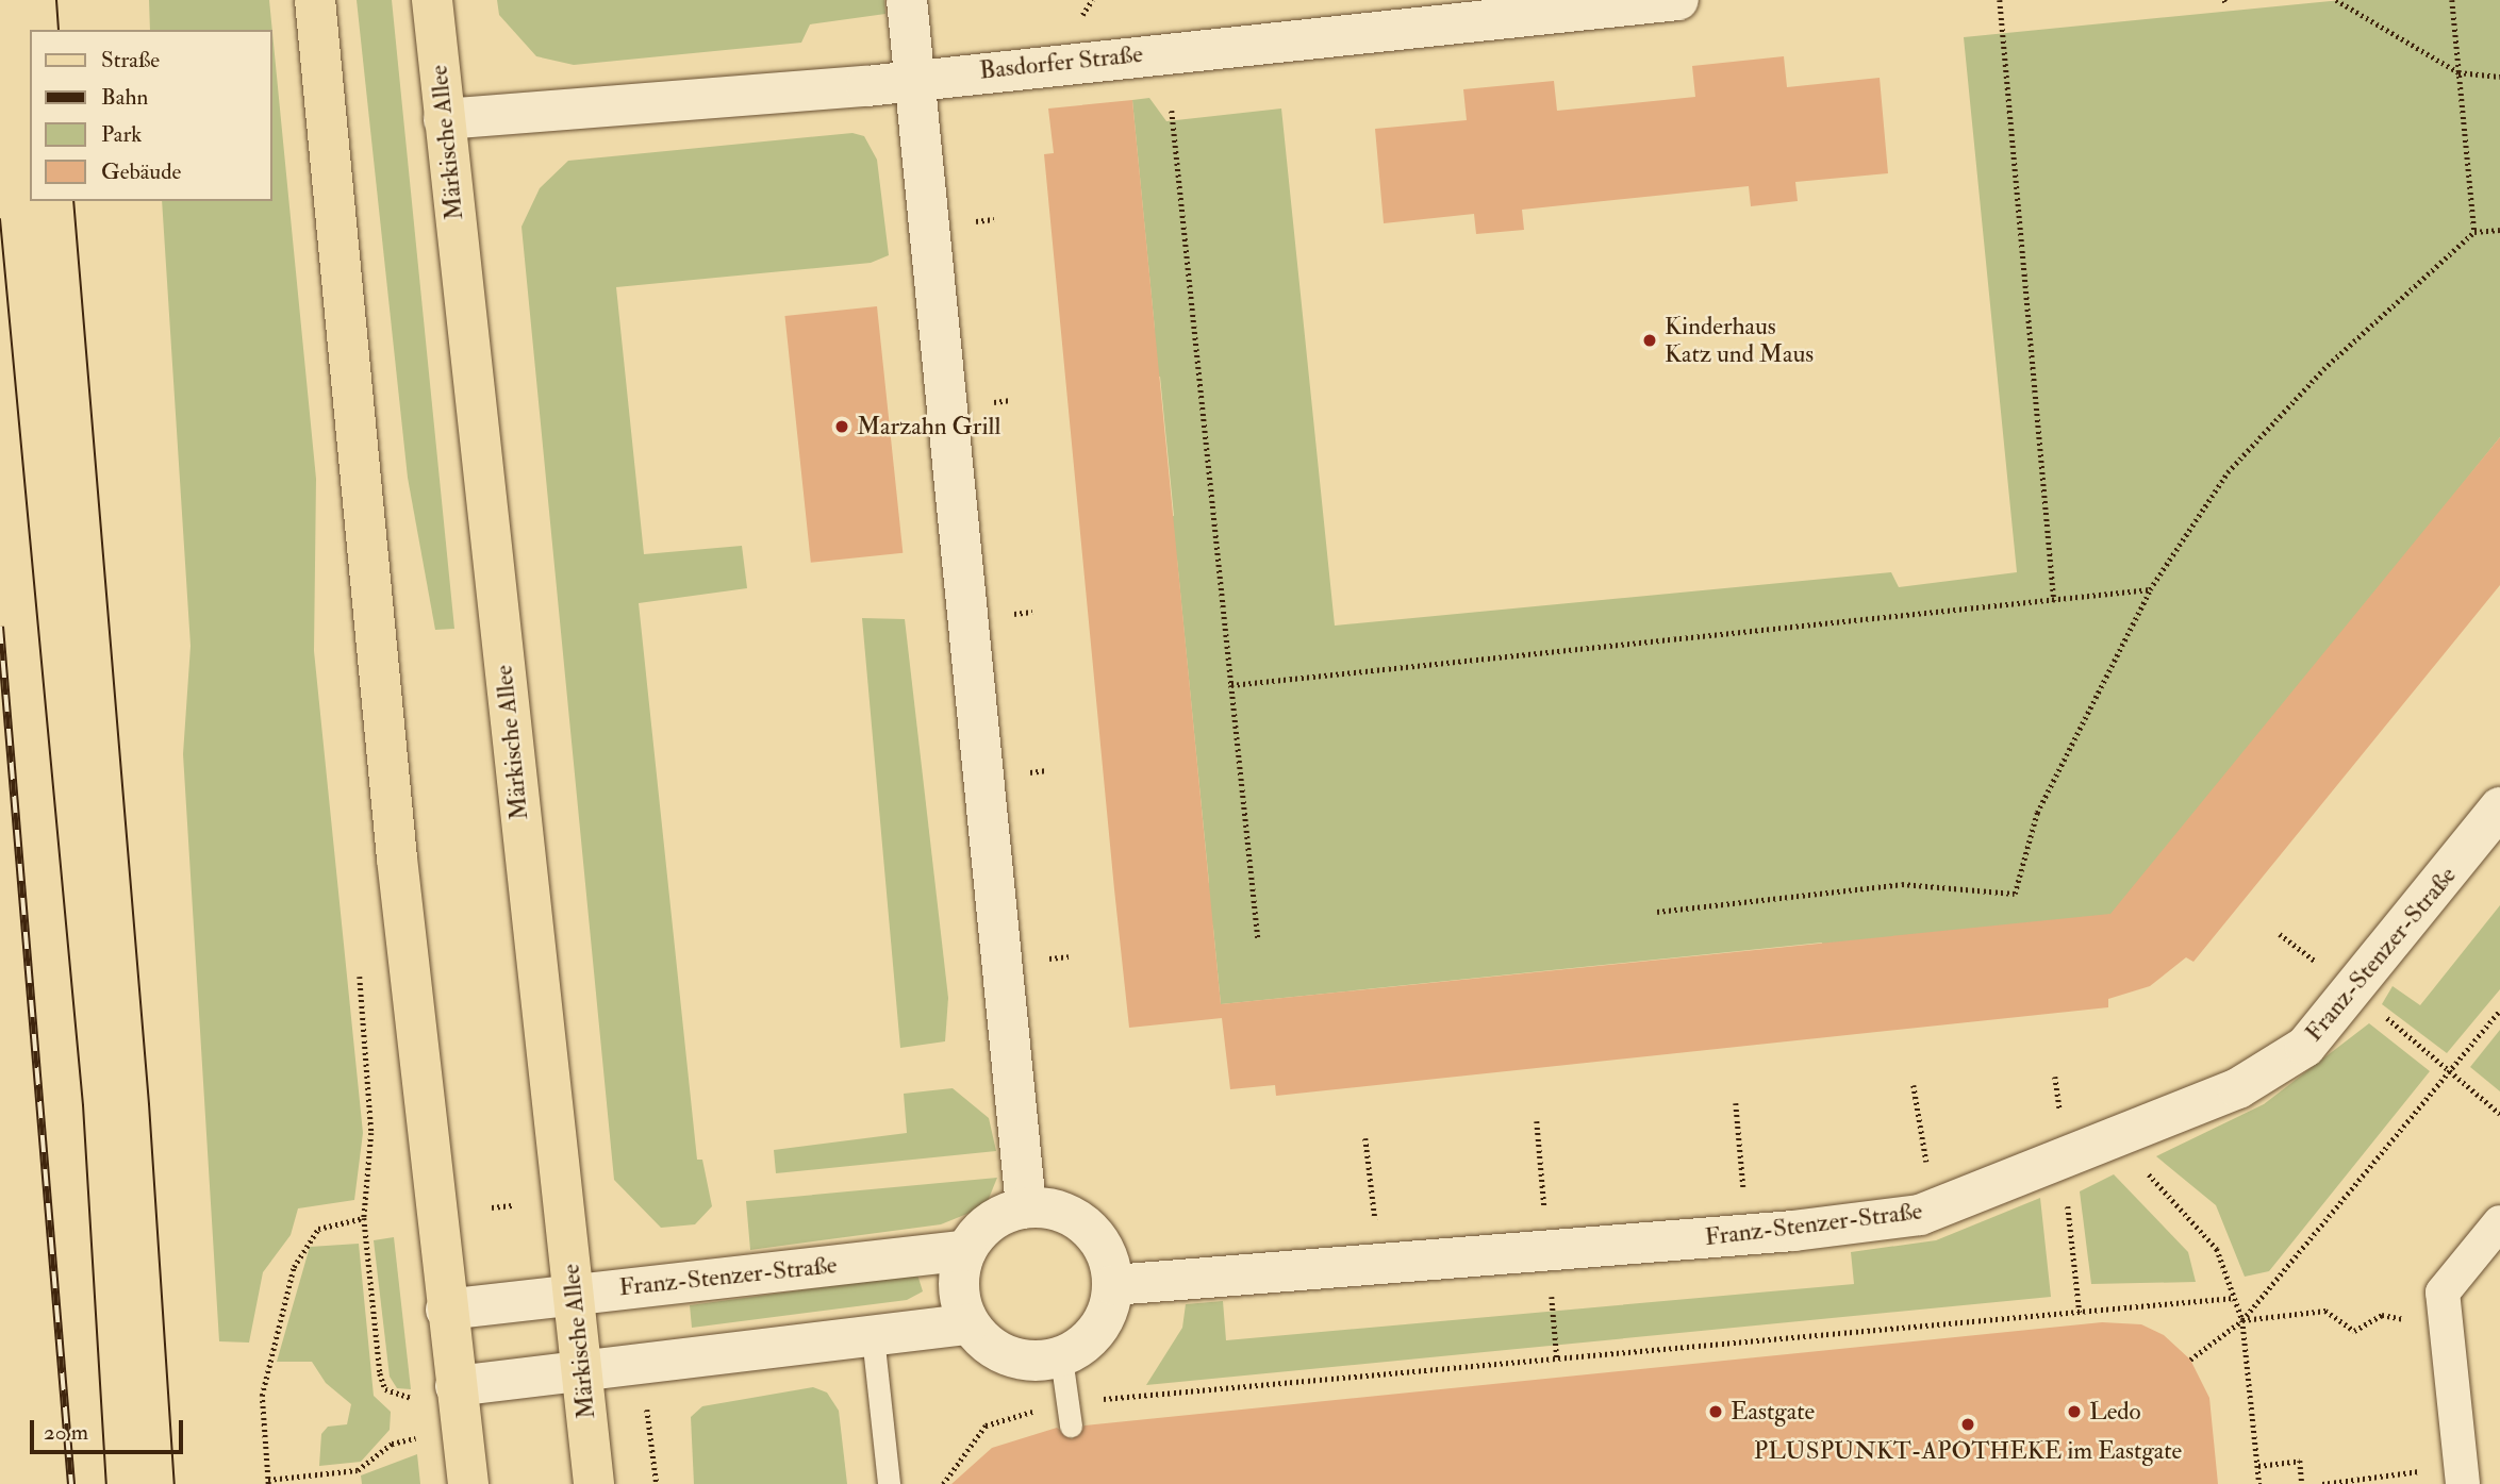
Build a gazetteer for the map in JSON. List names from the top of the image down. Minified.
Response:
{"streets":{"main road":["Märkische Allee"],"street":["Basdorfer Straße","Franz-Stenzer-Straße"]},"crossings":[["Basdorfer Straße","Märkische Allee"],["Märkische Allee","Franz-Stenzer-Straße"]],"places":["Kinderhaus Katz und Maus","Marzahn Grill","Eastgate","Ledo","PLUSPUNKT-APOTHEKE im Eastgate"],"legend":["Straße","Bahn","Park","Gebäude"],"scale_bar":"20 m"}
